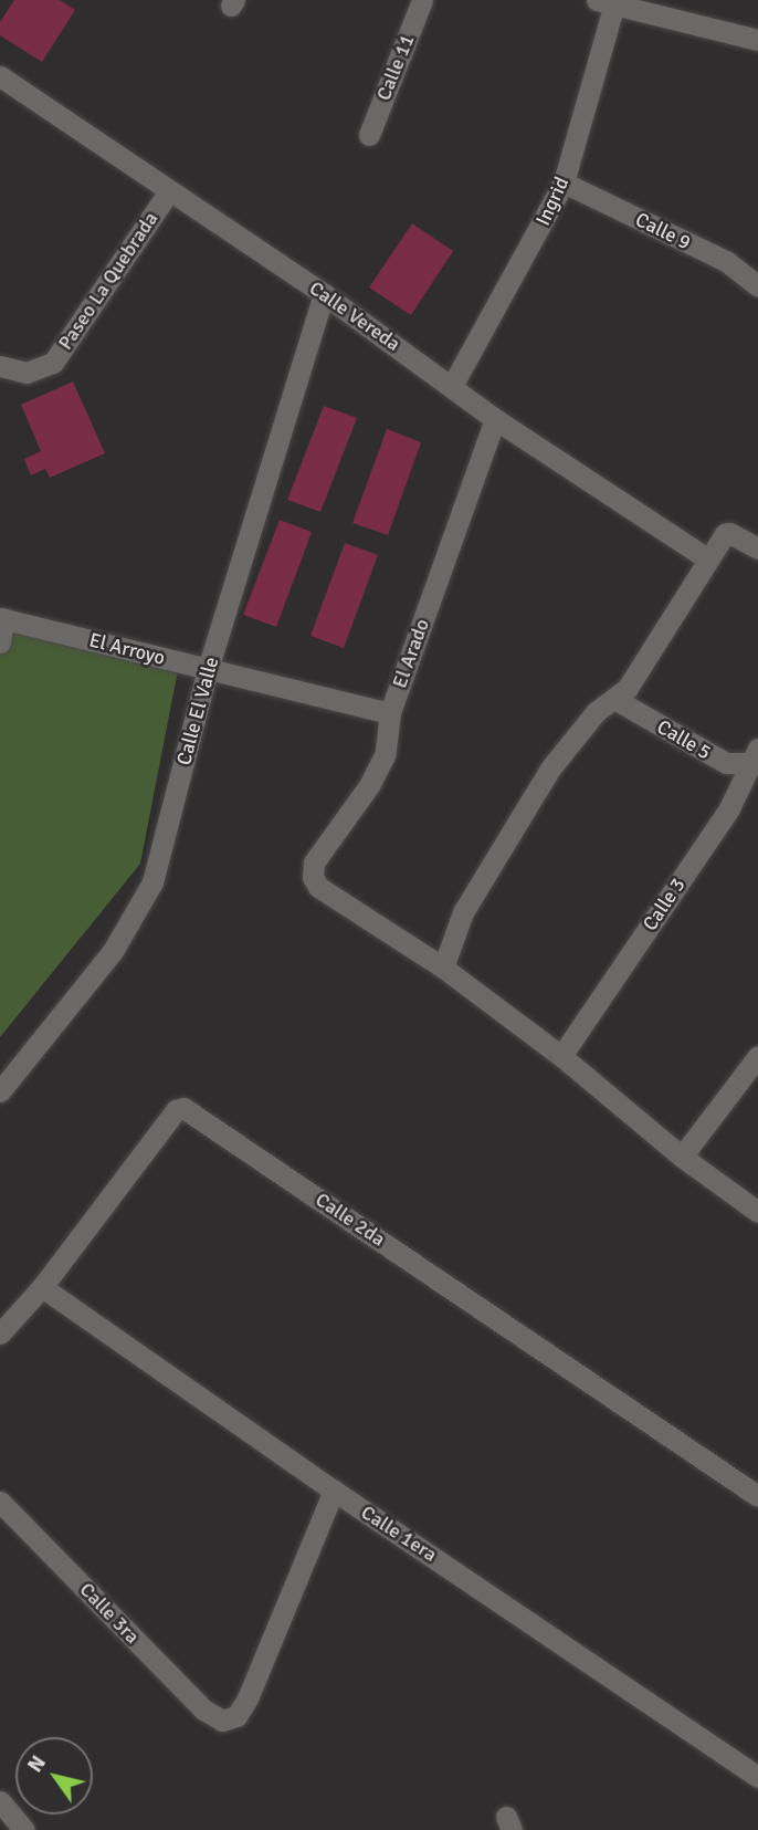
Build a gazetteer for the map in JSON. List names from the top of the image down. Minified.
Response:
{"streets":{"street":["Calle 11","Ingrid","Calle 9","Paseo La Quebrada","Calle Vereda","El Arroyo","El Arado","Calle El Valle","Calle 5","Calle 3","Calle 2da","Calle 1era","Calle 3ra"]},"crossings":[["Ingrid","Calle 9"],["Ingrid","Calle Vereda"],["Paseo La Quebrada","Calle Vereda"],["Calle Vereda","El Arado"],["Calle Vereda","Calle El Valle"],["El Arroyo","El Arado"],["El Arroyo","Calle El Valle"],["Calle 5","Calle 3"],["Calle 2da","Calle 1era"],["Calle 1era","Calle 3ra"]],"north":"top left"}
